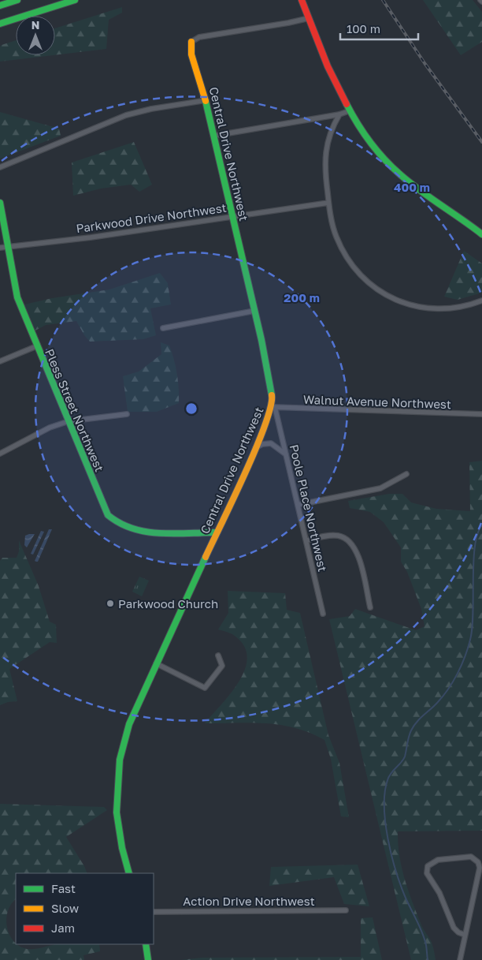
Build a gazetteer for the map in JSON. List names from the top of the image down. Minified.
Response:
{"streets":{"main road":["Central Drive Northwest","Pless Street Northwest"],"street":["Parkwood Drive Northwest","Walnut Avenue Northwest","Poole Place Northwest","Action Drive Northwest"]},"crossings":[["Central Drive Northwest","Parkwood Drive Northwest"],["Central Drive Northwest","Walnut Avenue Northwest"],["Central Drive Northwest","Pless Street Northwest"],["Central Drive Northwest","Poole Place Northwest"],["Parkwood Drive Northwest","Pless Street Northwest"],["Walnut Avenue Northwest","Poole Place Northwest"]],"places":["Parkwood Church"],"legend":["Fast","Slow","Jam"],"scale_bar":"100 m","north":"top","rings":["400 m","200 m"]}
